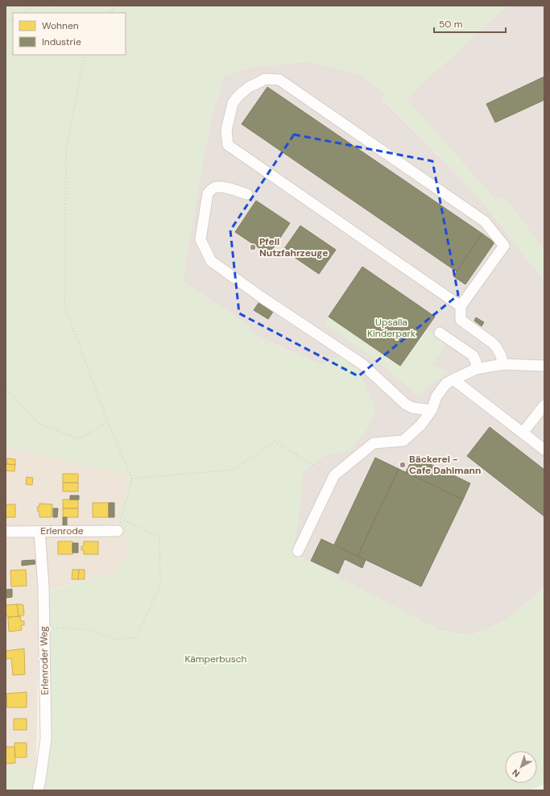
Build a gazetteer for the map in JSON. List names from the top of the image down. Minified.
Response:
{"streets":{"street":["Erlenrode","Erlenroder Weg"]},"crossings":[["Erlenrode","Erlenroder Weg"]],"parks":["Upsalla Kinderpark","Kämperbusch"],"places":["Pfeil Nutzfahrzeuge","Bäckerei - Cafe Dahlmann"],"legend":["Wohnen","Industrie"],"scale_bar":"50 m","north":"bottom left"}
